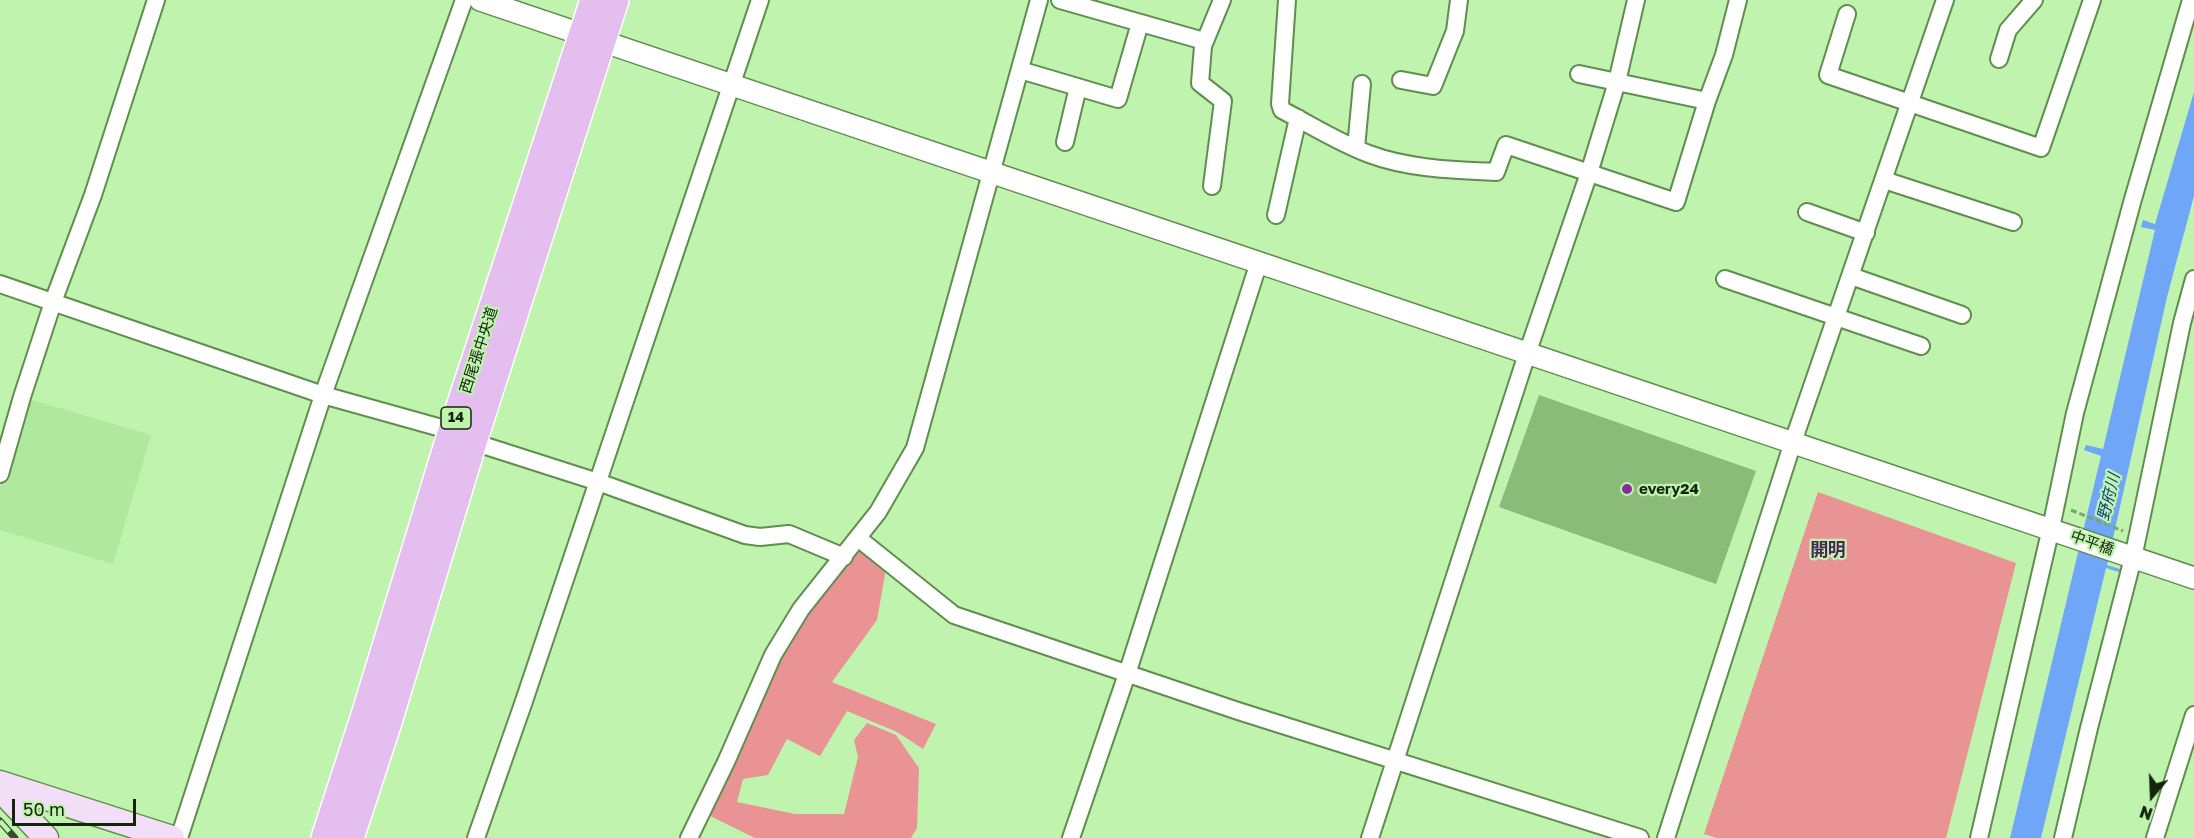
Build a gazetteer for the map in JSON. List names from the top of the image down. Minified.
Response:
{"streets":{"main road":["西尾張中央道","14"],"street":["中平橋"]},"crossings":[["西尾張中央道","中平橋"]],"districts":["開明"],"water":["野府川"],"places":["every24"],"scale_bar":"50 m","north":"bottom"}
